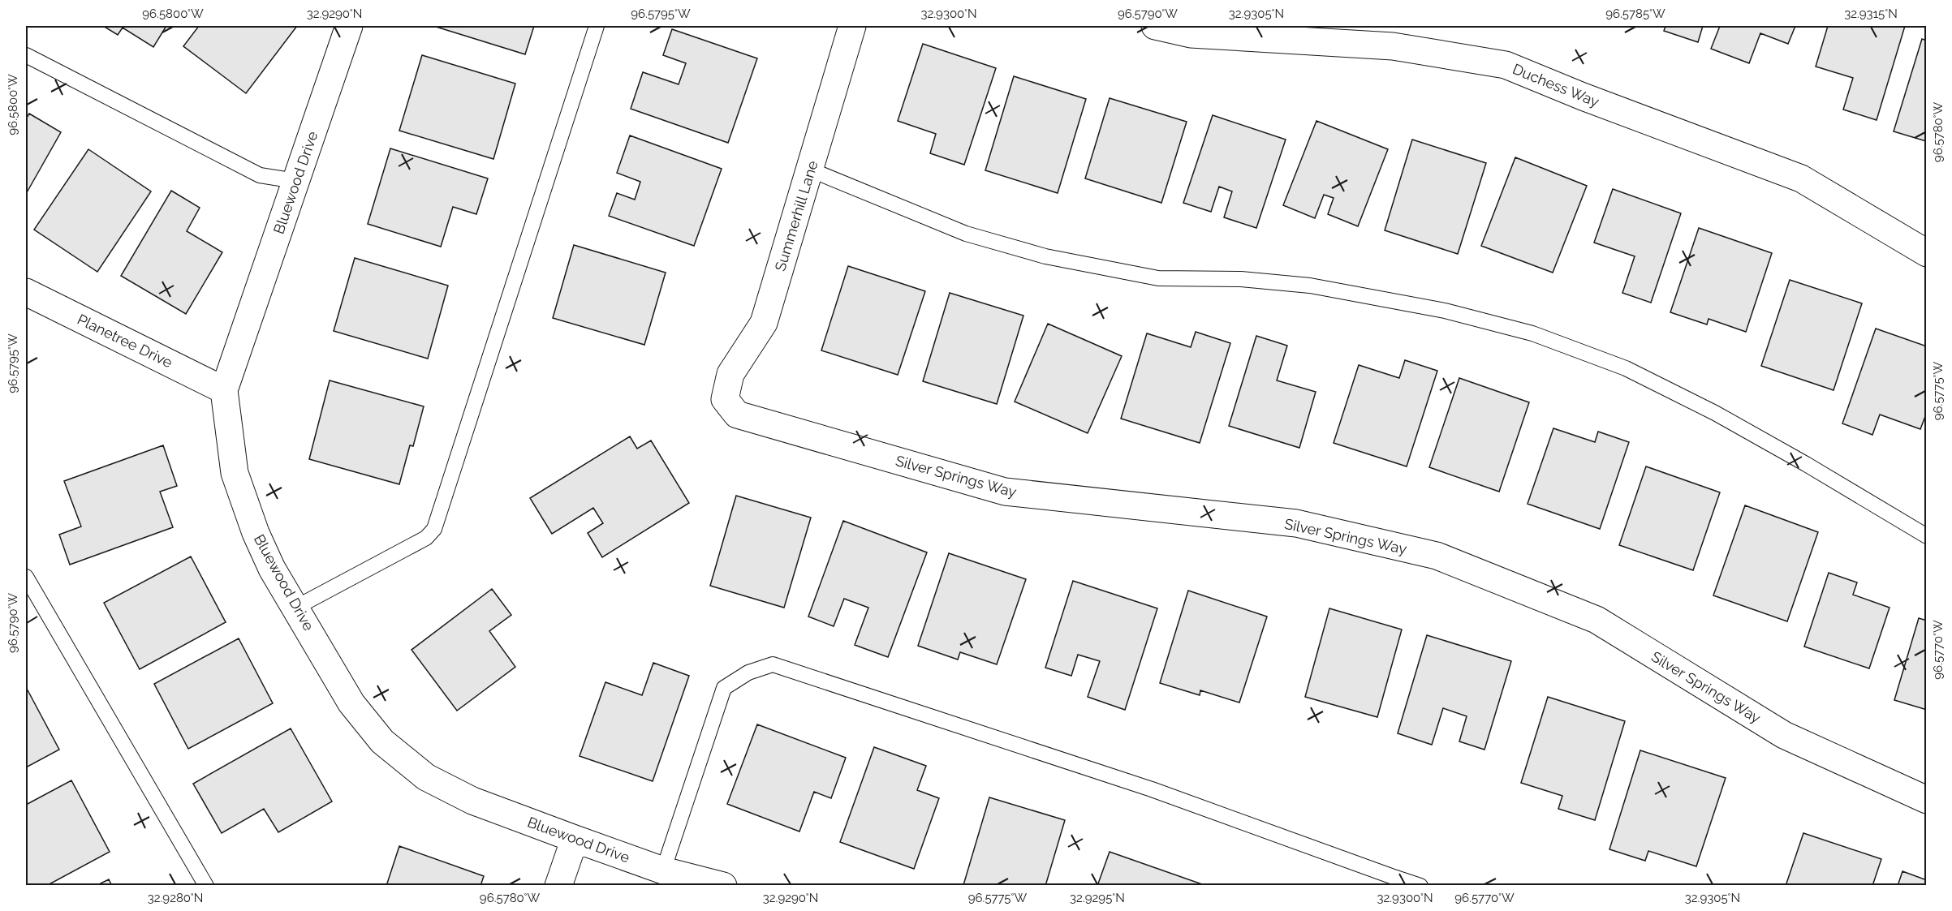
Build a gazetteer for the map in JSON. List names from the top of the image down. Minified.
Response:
{"streets":{"street":["Duchess Way","Bluewood Drive","Summerhill Lane","Planetree Drive","Silver Springs Way"]},"crossings":[["Bluewood Drive","Planetree Drive"],["Summerhill Lane","Silver Springs Way"]],"coordinates":["96.5800°W","32.9290°N","96.5795°W","32.9300°N","96.5790°W","32.9305°N","96.5785°W","32.9315°N","96.5780°W","96.5775°W","96.5770°W","32.9280°N","32.9295°N"]}
